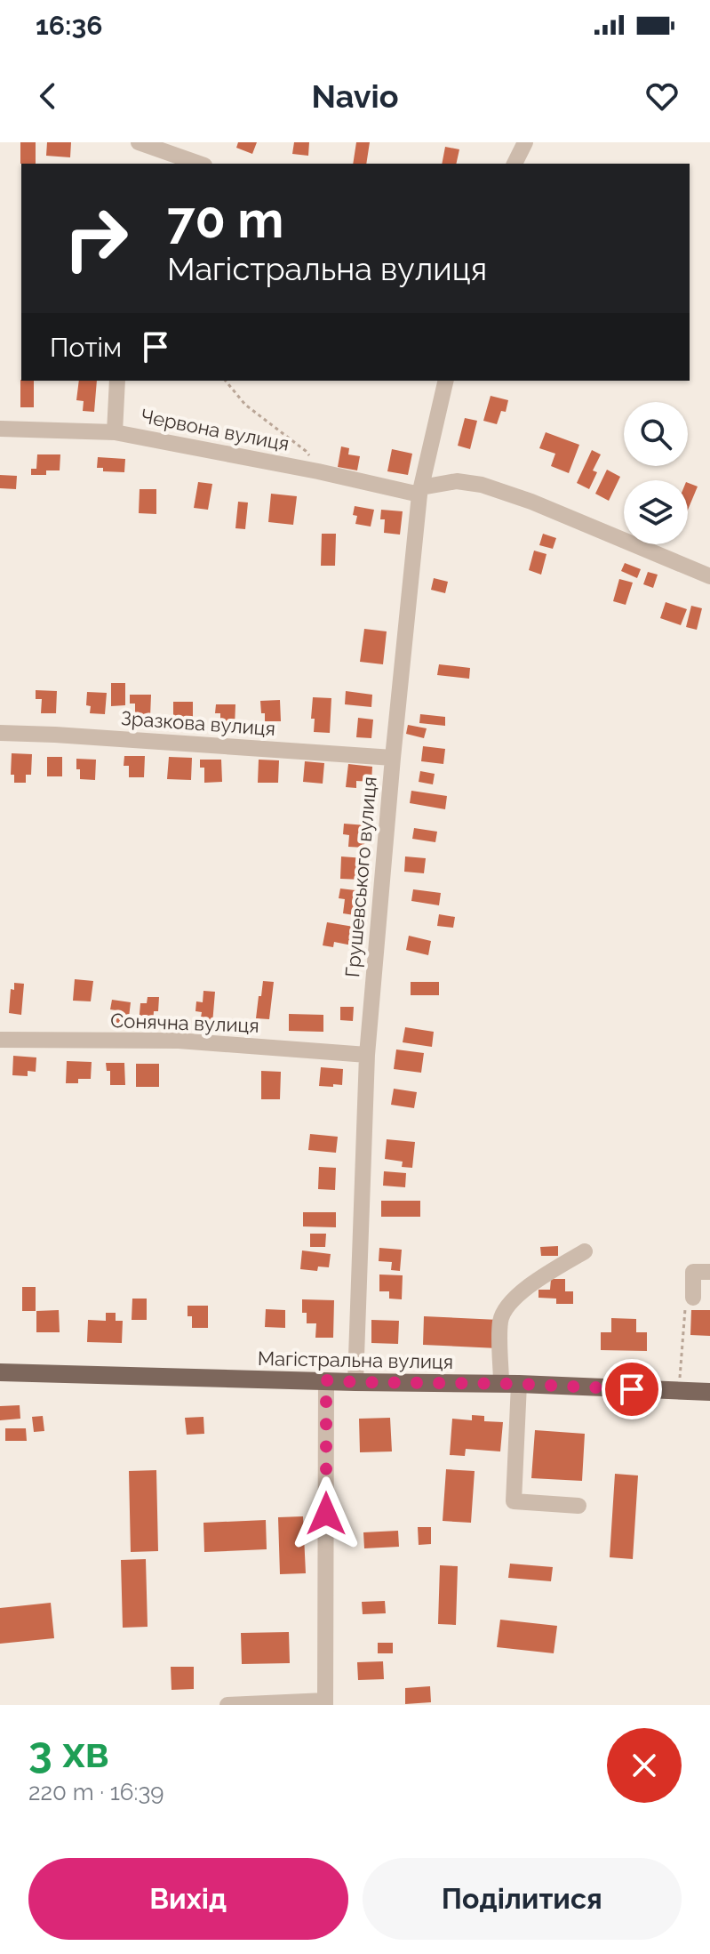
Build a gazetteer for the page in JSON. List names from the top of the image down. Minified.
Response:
{"streets":{"main road":["Магістральна вулиця"],"street":["Червона вулиця","Зразкова вулиця","Грушевського вулиця","Сонячна вулиця"]},"crossings":[["Червона вулиця","Грушевського вулиця"],["Зразкова вулиця","Грушевського вулиця"],["Грушевського вулиця","Сонячна вулиця"],["Грушевського вулиця","Магістральна вулиця"]],"page":{"status":"16:36","header":"Navio","turn":["70 m","Магістральна вулиця"],"then":"Потім","heading":["3 хв","220 m · 16:39"],"buttons":["Вихід","Поділитися"]}}
